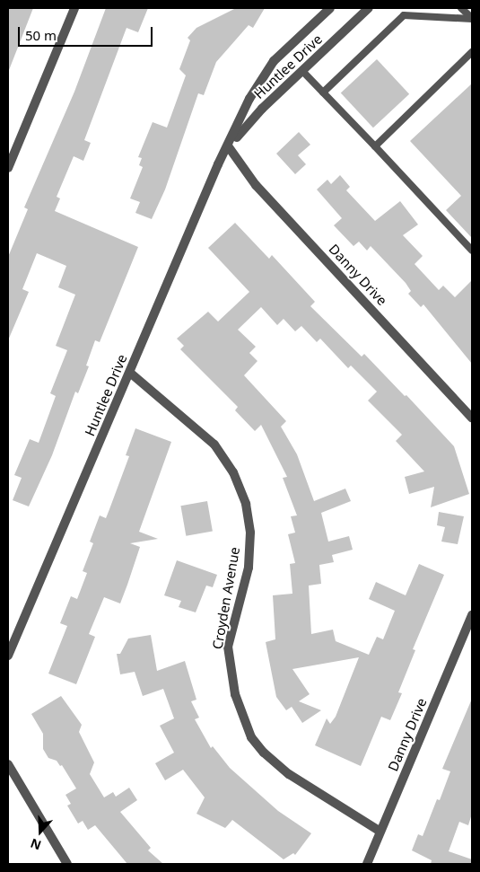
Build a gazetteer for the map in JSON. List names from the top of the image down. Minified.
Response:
{"streets":{"street":["Huntlee Drive","Danny Drive","Croyden Avenue"]},"crossings":[["Huntlee Drive","Danny Drive"],["Huntlee Drive","Croyden Avenue"],["Danny Drive","Croyden Avenue"]],"scale_bar":"50 m","north":"bottom"}
